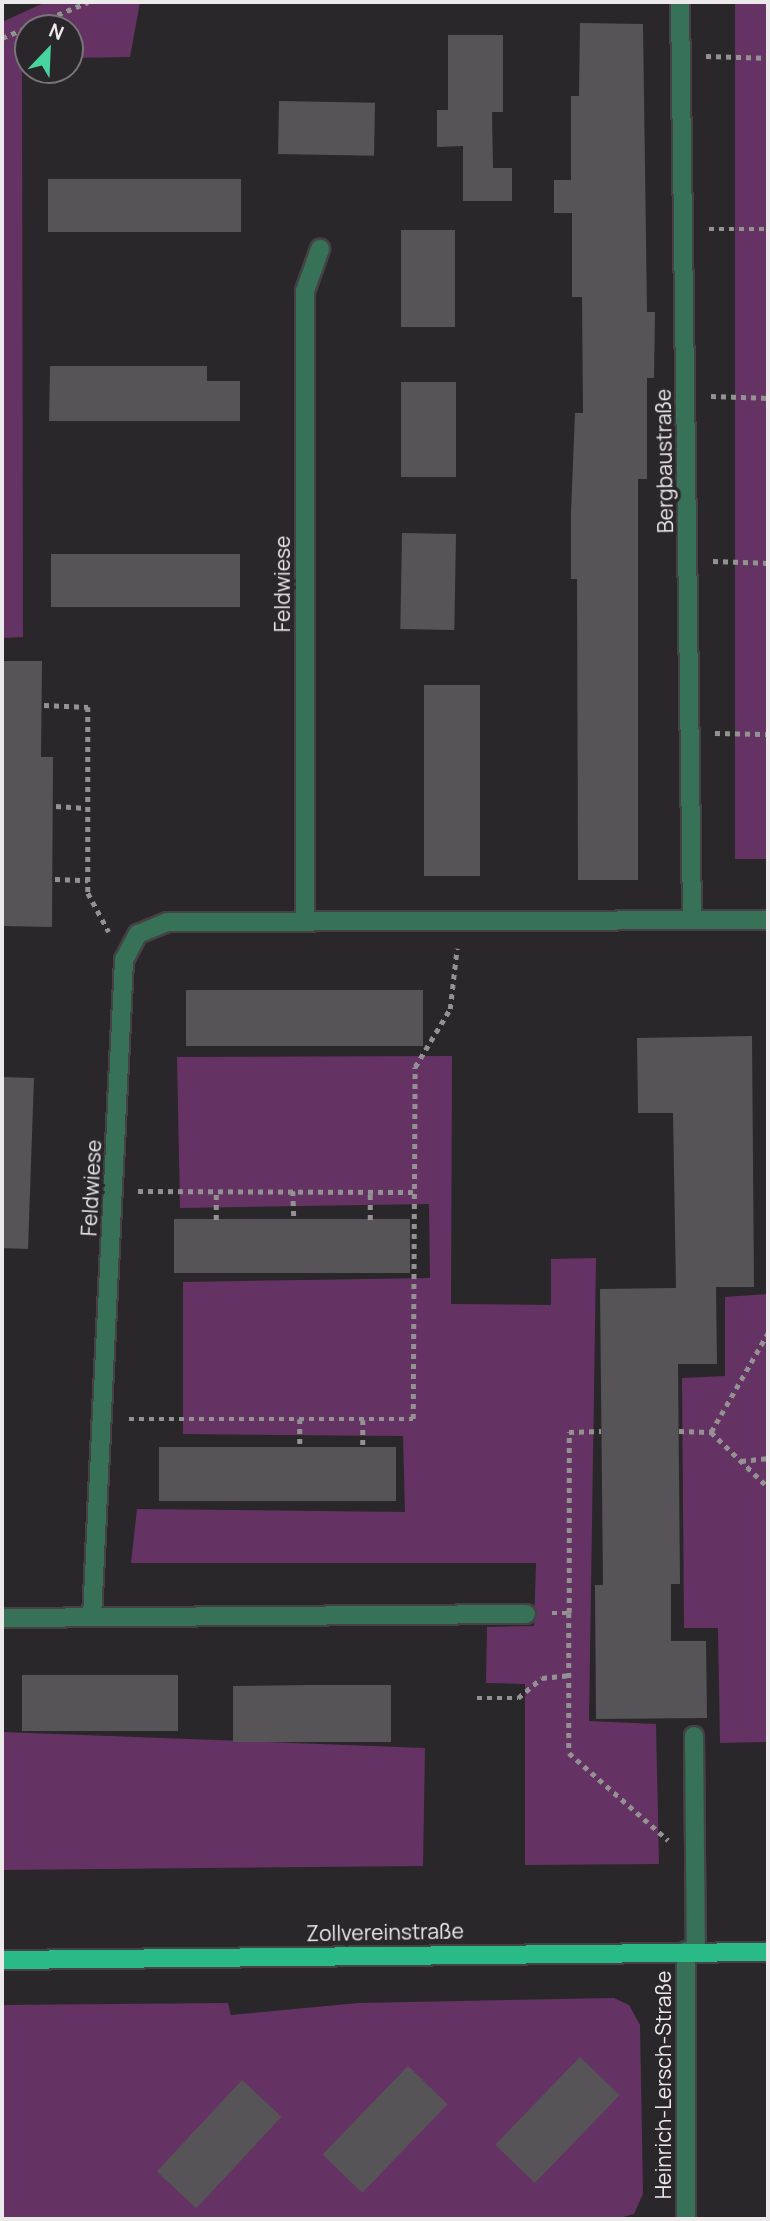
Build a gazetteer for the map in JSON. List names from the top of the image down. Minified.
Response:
{"streets":{"main road":["Zollvereinstraße"],"street":["Bergbaustraße","Feldwiese","Heinrich-Lersch-Straße"]},"crossings":[["Zollvereinstraße","Heinrich-Lersch-Straße"]],"north":"top right"}
